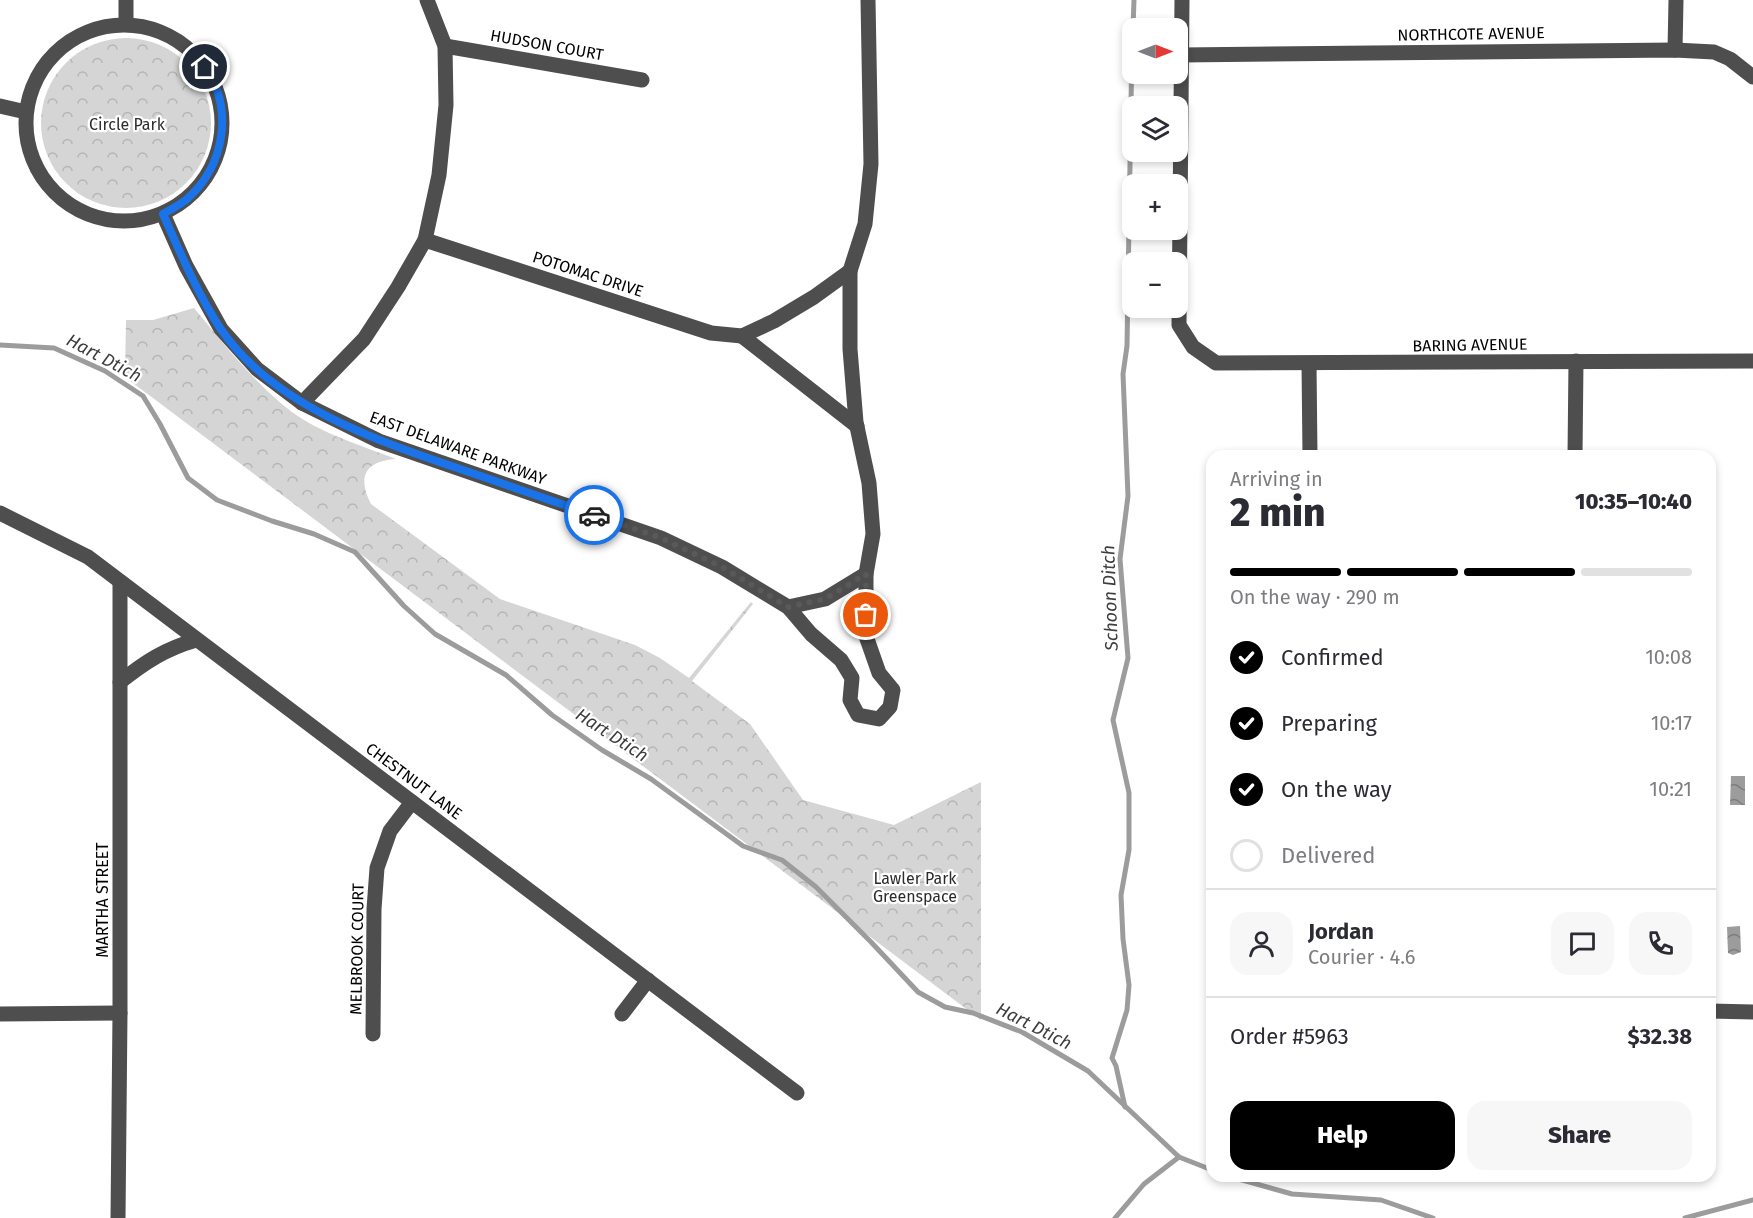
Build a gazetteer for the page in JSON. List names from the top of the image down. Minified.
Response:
{"streets":{"street":["NORTHCOTE AVENUE","HUDSON COURT","POTOMAC DRIVE","BARING AVENUE","EAST DELAWARE PARKWAY","CHESTNUT LANE","MARTHA STREET","MELBROOK COURT"]},"crossings":[["CHESTNUT LANE","MARTHA STREET"],["CHESTNUT LANE","MELBROOK COURT"]],"water":["Hart Dtich","Schoon Ditch"],"parks":["Circle Park","Lawler Park Greenspace"],"north":"right","page":{"map_buttons":["+","−"],"heading":["2 min","Arriving in","10:35–10:40"],"panel":["Jordan","Courier · 4.6","Order #5963","$32.38"],"bar":"On the way · 290 m","list":[["Confirmed","10:08"],["Preparing","10:17"],["On the way","10:21"],"Delivered"],"buttons":["Help","Share"]}}
